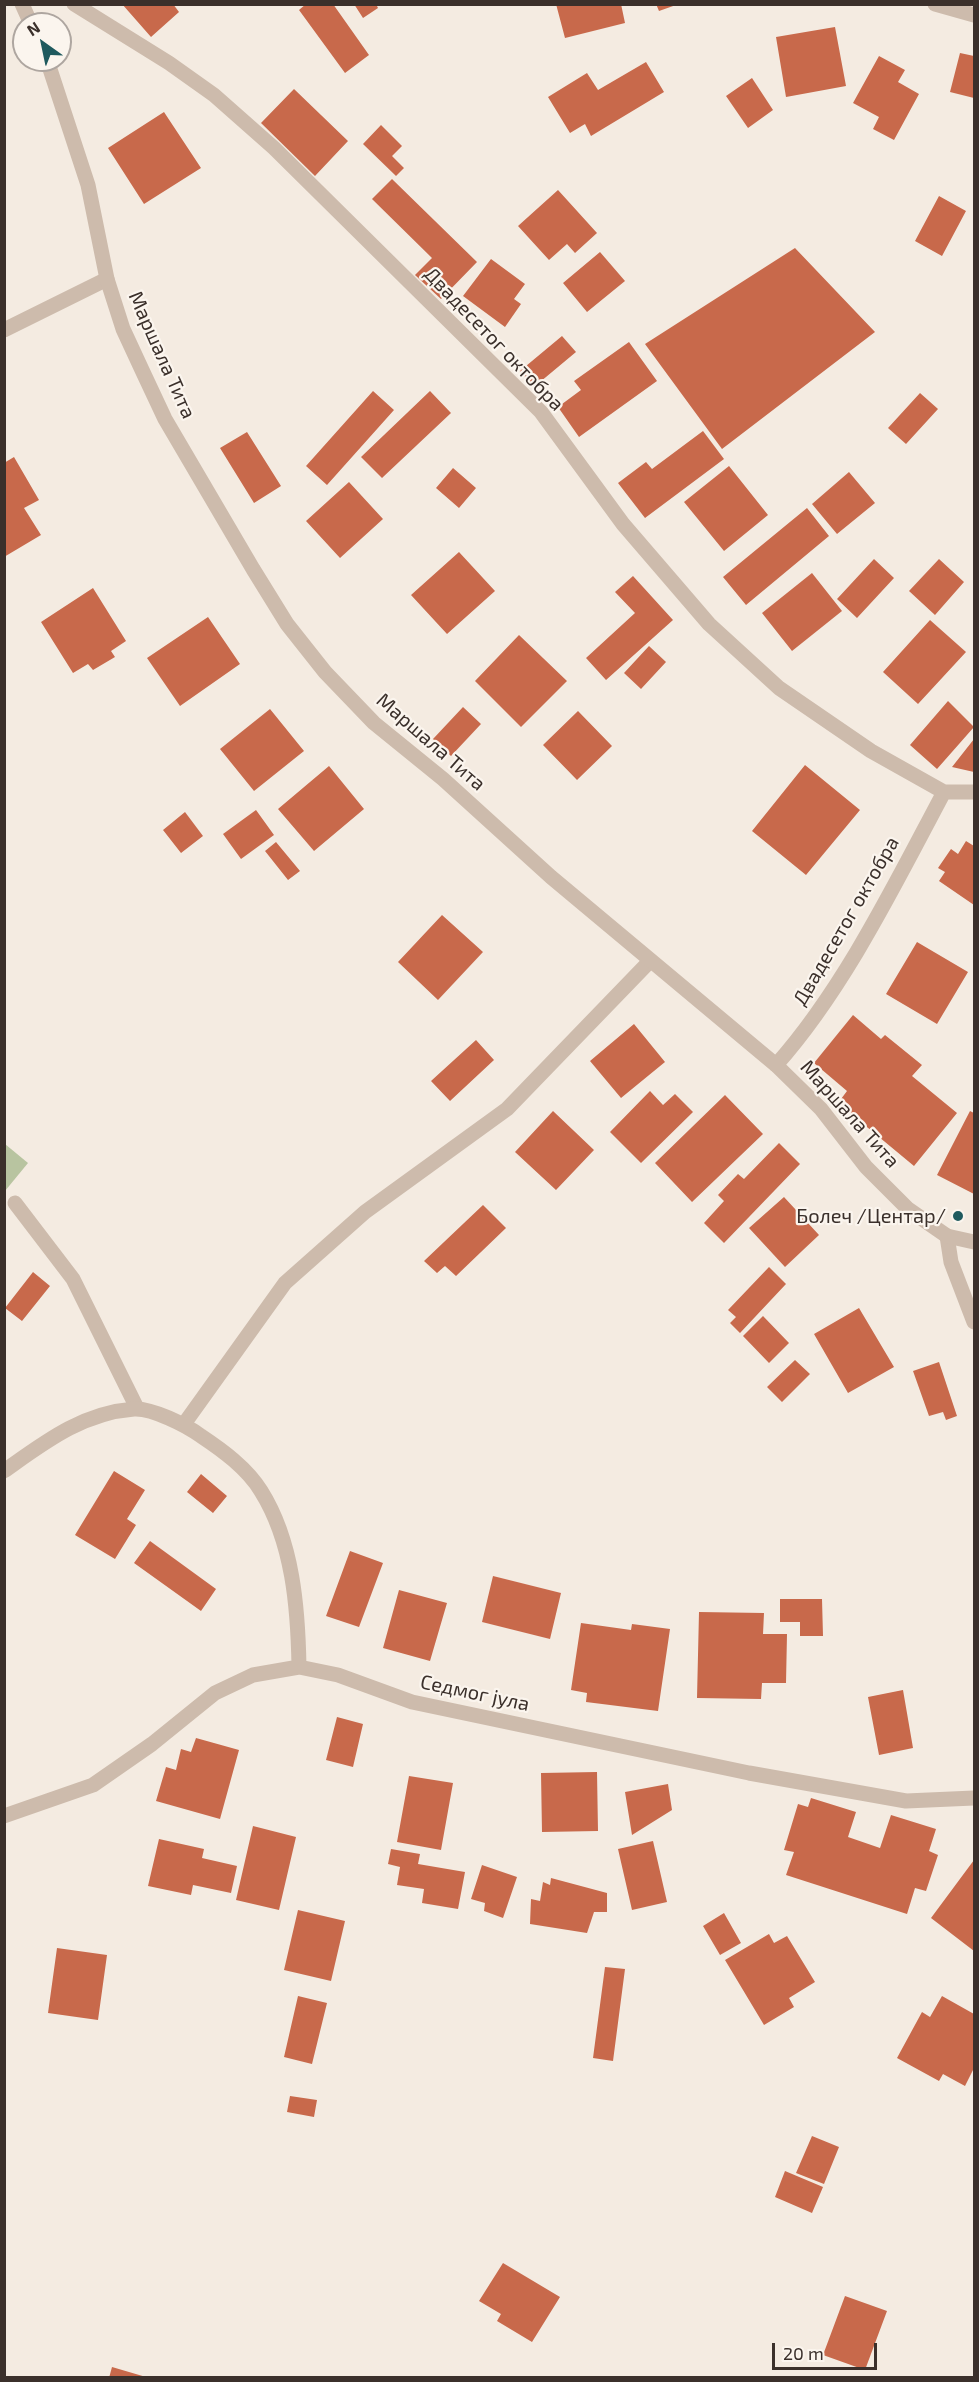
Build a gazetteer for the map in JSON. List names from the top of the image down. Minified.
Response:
{"streets":{"street":["Двадесетог октобра","Маршала Тита","Седмог јула"]},"crossings":[["Двадесетог октобра","Маршала Тита"]],"places":["Болеч /Центар/"],"scale_bar":"20 m","north":"top left"}
